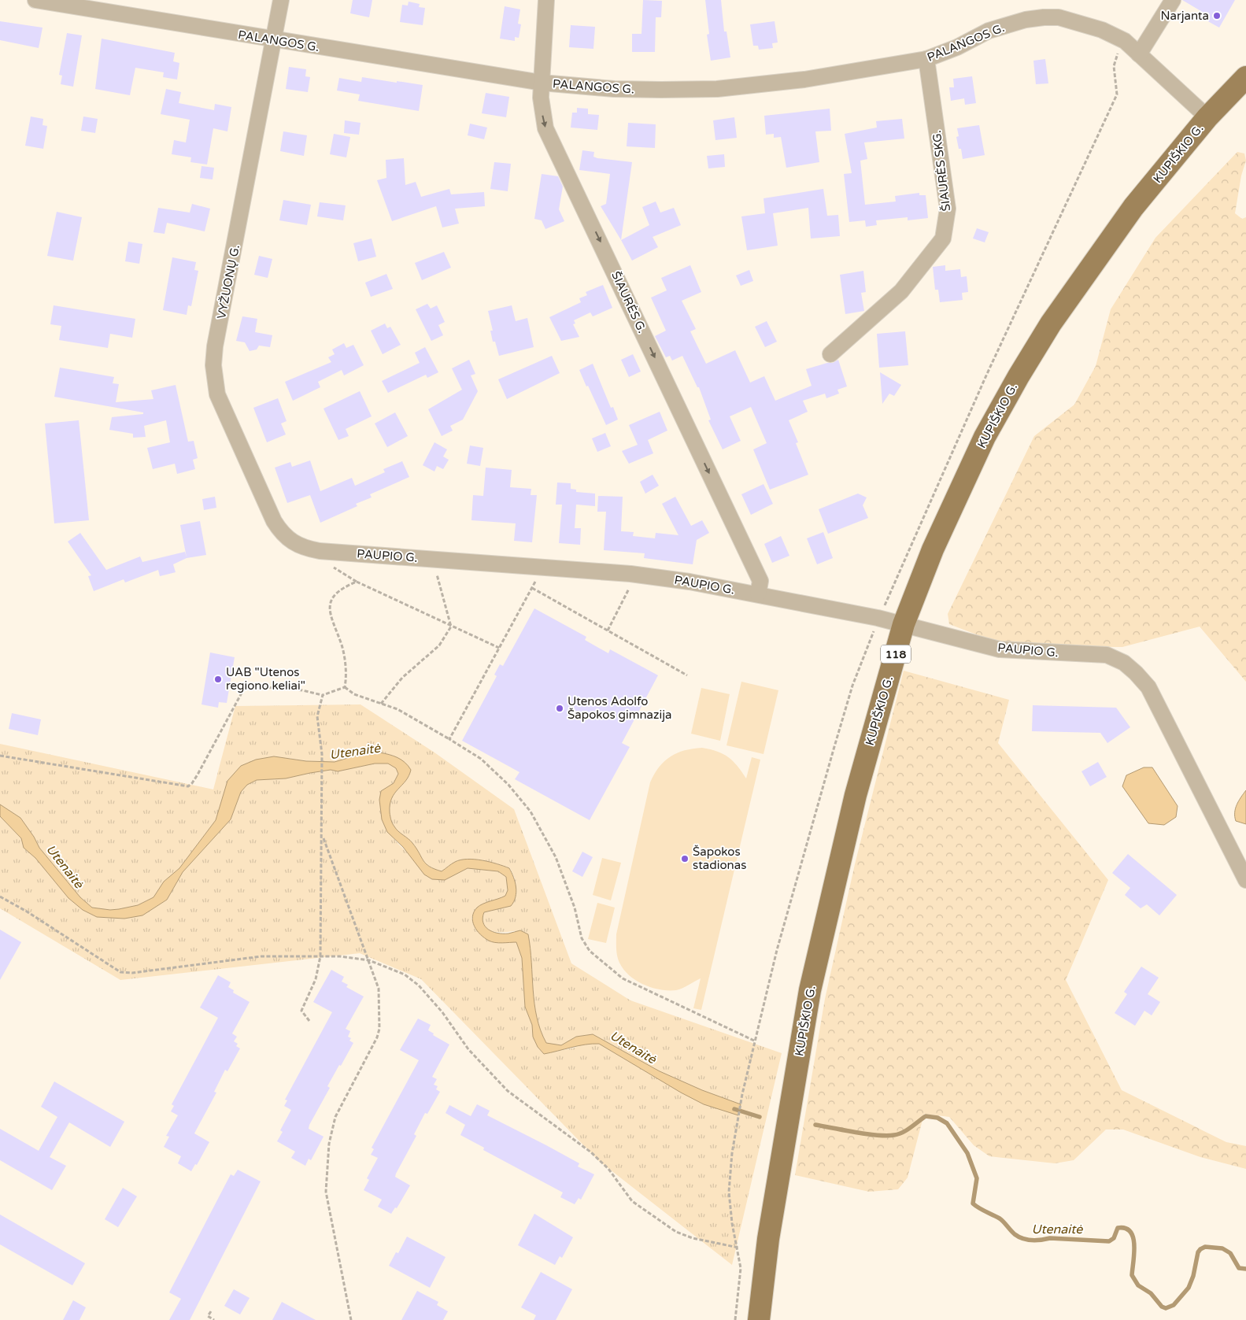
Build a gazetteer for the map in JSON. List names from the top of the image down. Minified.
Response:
{"streets":{"main road":["KUPIŠKIO G.","118"],"street":["PALANGOS G.","ŠIAURĖS SKG.","VYŽUONŲ G.","ŠIAURĖS G.","PAUPIO G."]},"crossings":[["PALANGOS G.","KUPIŠKIO G."],["PALANGOS G.","ŠIAURĖS SKG."],["PALANGOS G.","VYŽUONŲ G."],["PALANGOS G.","ŠIAURĖS G."],["KUPIŠKIO G.","PAUPIO G."],["VYŽUONŲ G.","PAUPIO G."],["ŠIAURĖS G.","PAUPIO G."]],"one_way":["ŠIAURĖS G."],"water":["Utenaitė"],"places":["Narjanta","UAB \"Utenos regiono keliai\"","Utenos Adolfo Šapokos gimnazija","Šapokos stadionas"]}
